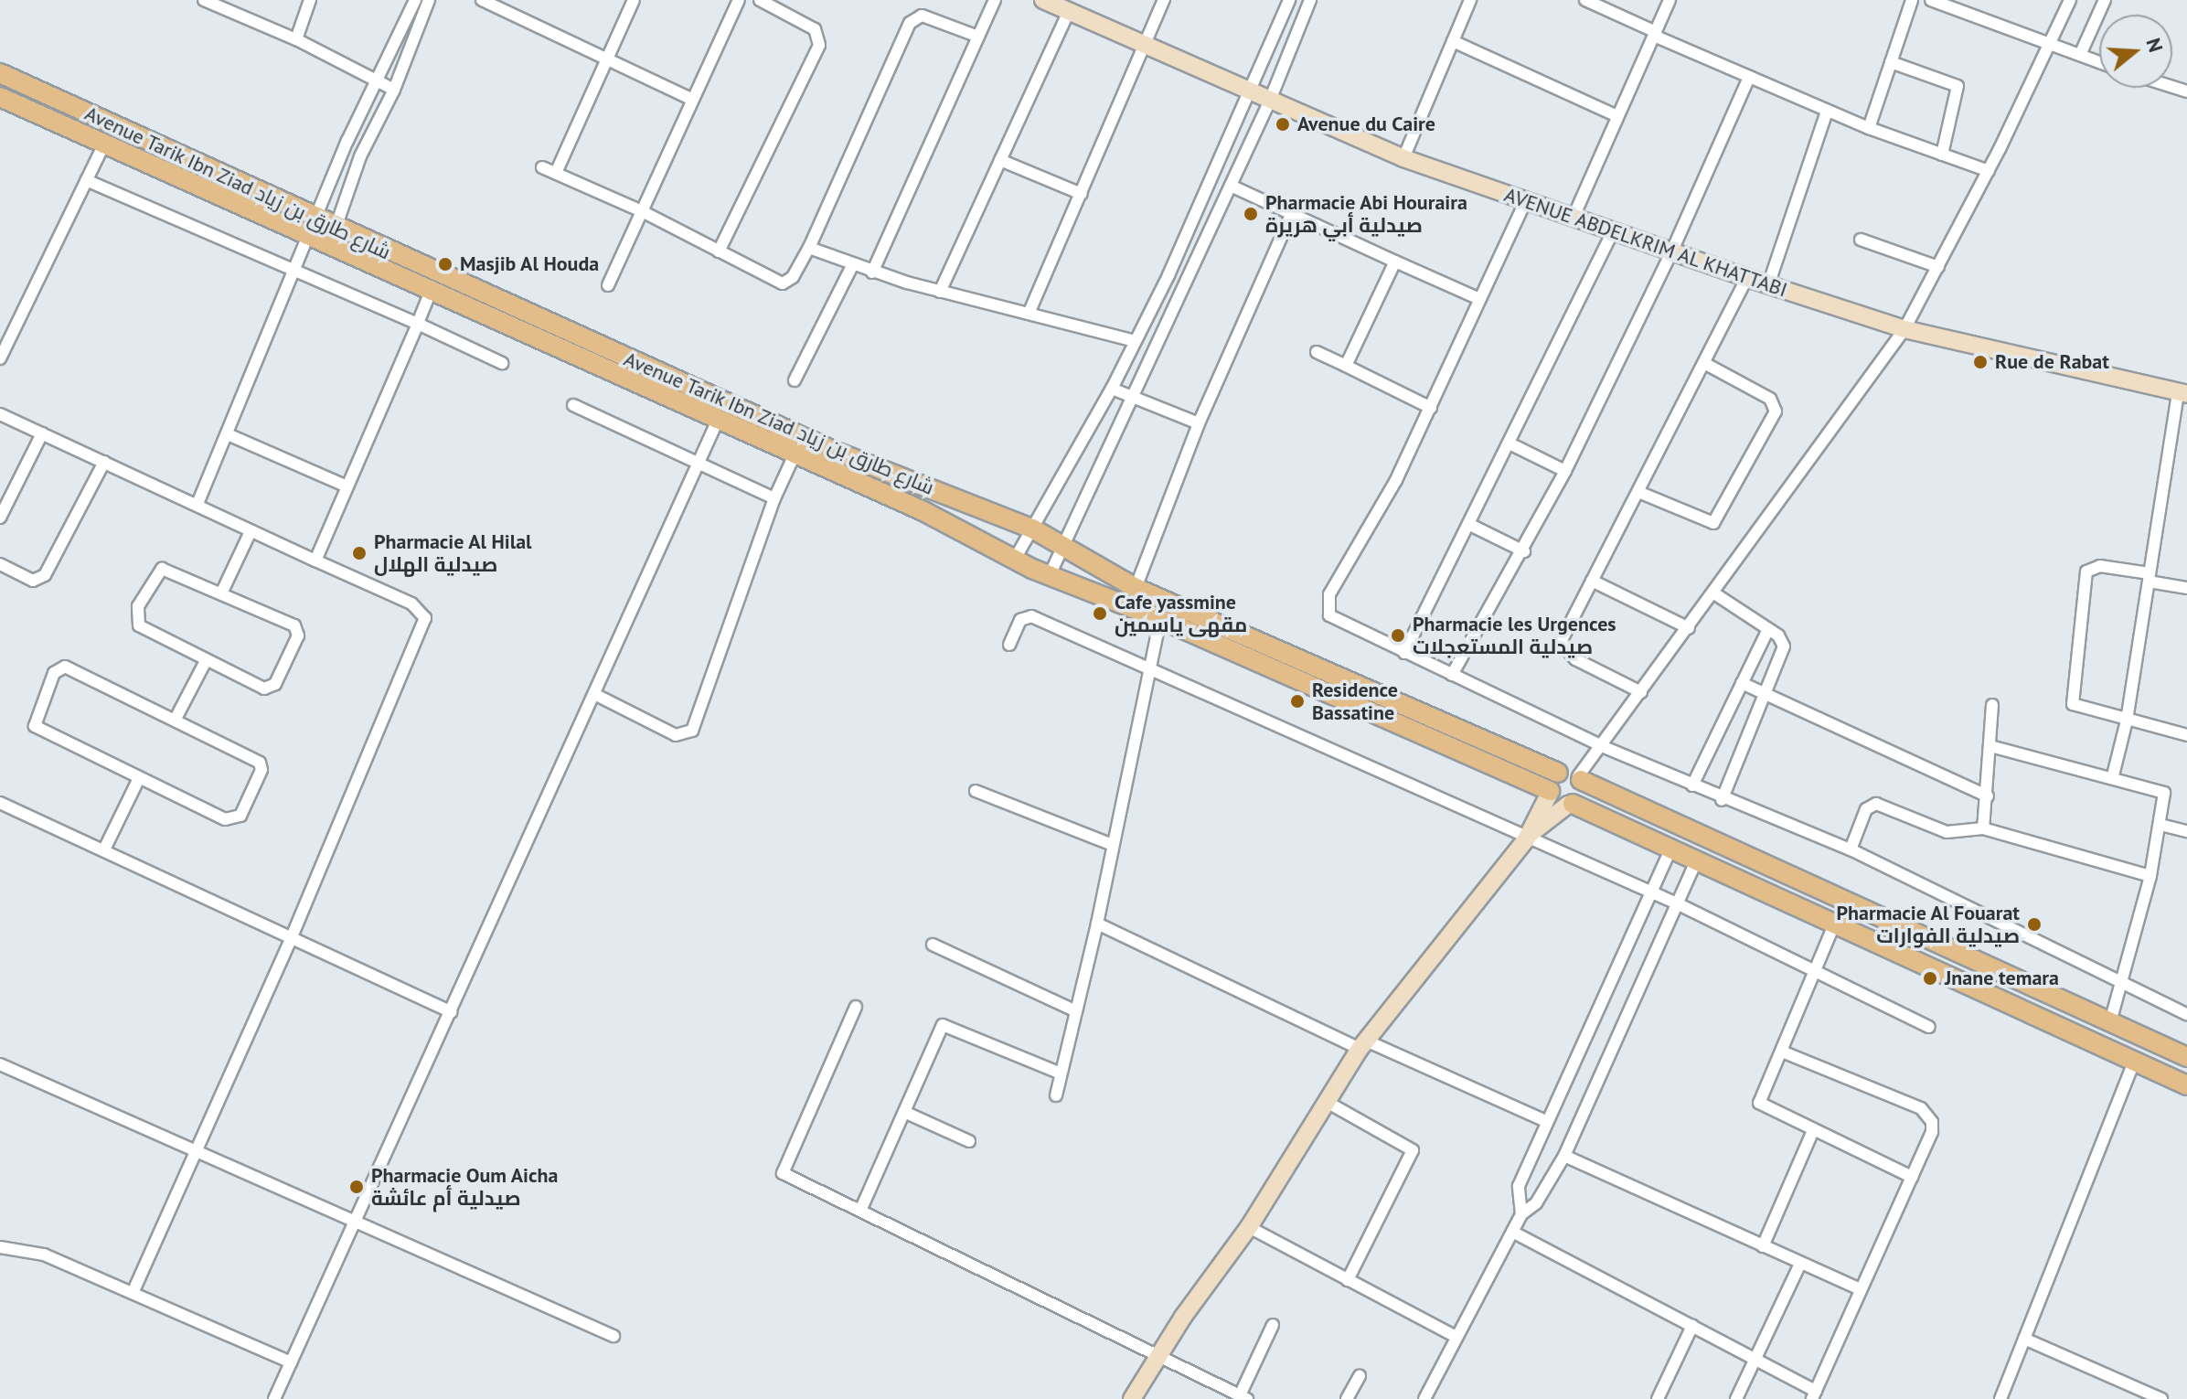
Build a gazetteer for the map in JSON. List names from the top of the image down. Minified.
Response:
{"streets":{"main road":["Avenue Tarik Ibn Ziad شارع طارق بن زياد","AVENUE ABDELKRIM AL KHATTABI"]},"places":["Avenue du Caire","Pharmacie Abi Houraira صيدلية أبي هريرة","Masjib Al Houda","Rue de Rabat","Pharmacie Al Hilal صيدلية الهلال","Cafe yassmine مقهى ياسمين","Pharmacie les Urgences صيدلية المستعجلات","Residence Bassatine","Pharmacie Al Fouarat صيدلية الفوارات","Jnane temara","Pharmacie Oum Aicha صيدلية أم عائشة"],"north":"right"}
